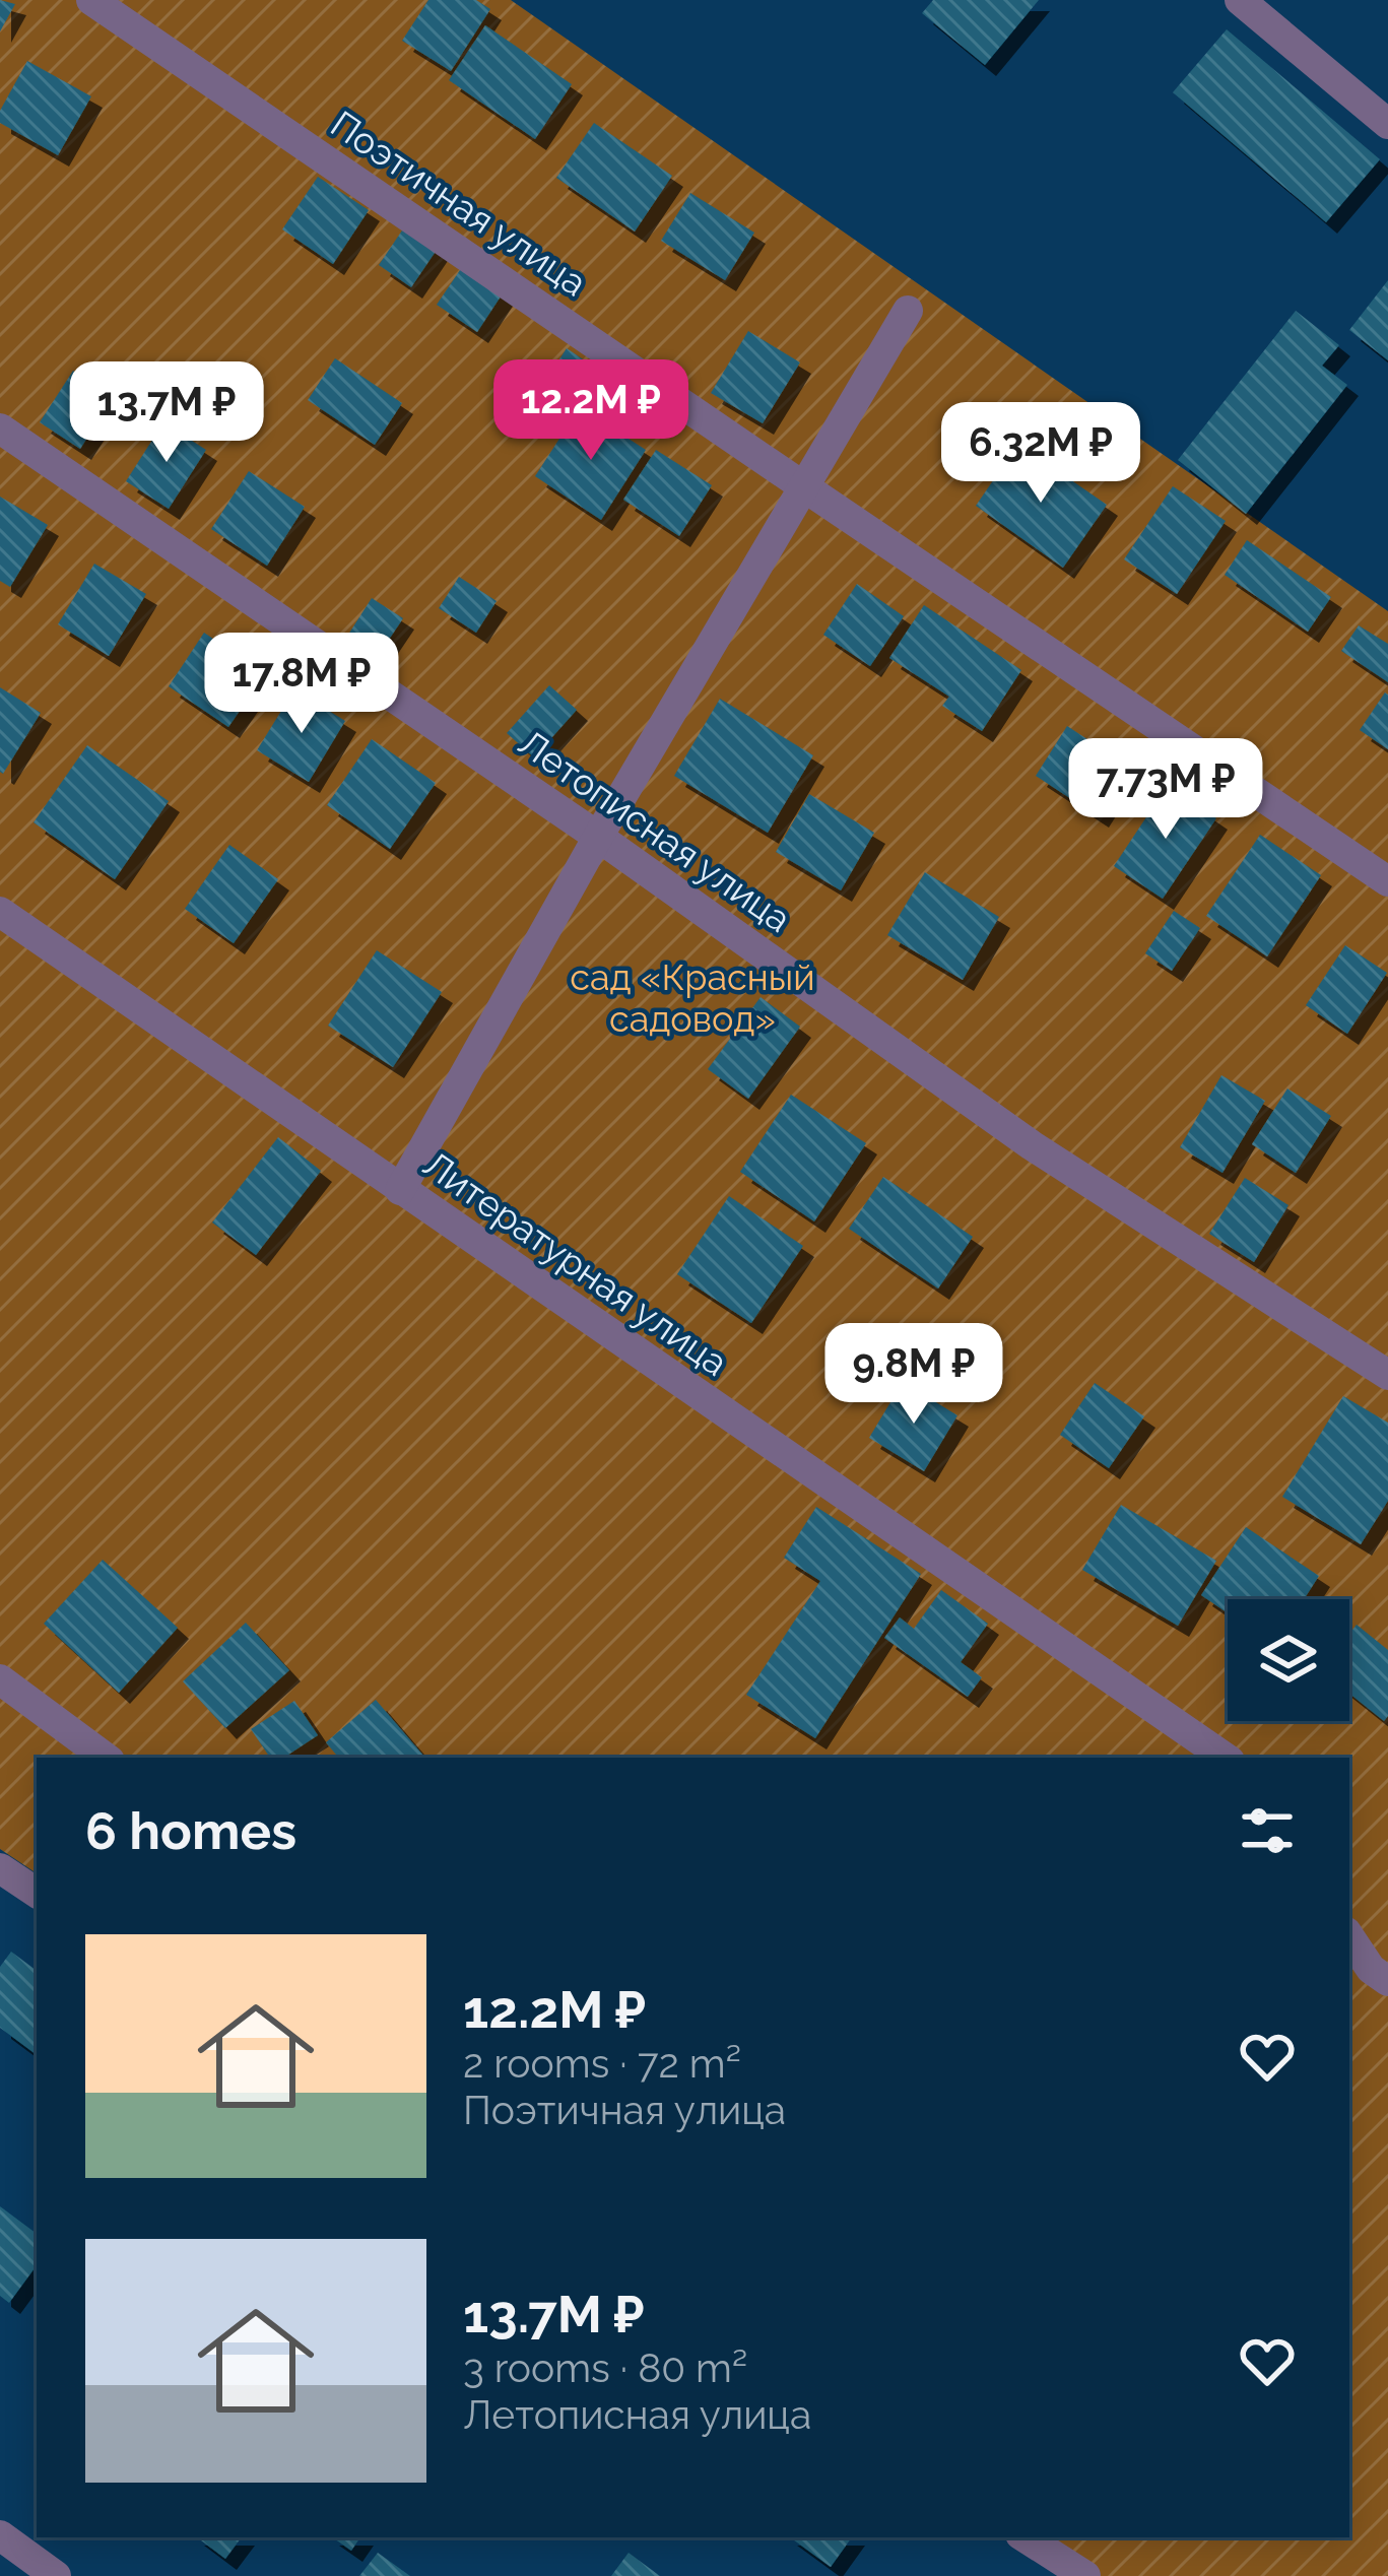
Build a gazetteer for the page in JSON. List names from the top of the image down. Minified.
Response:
{"streets":{"street":["Поэтичная улица","Летописная улица","Литературная улица"]},"parks":["сад «Красный садовод»"],"page":{"price":["12.2M ₽","13.7M ₽","6.32M ₽","17.8M ₽","7.73M ₽","9.8M ₽"],"heading":"6 homes","list":[{"name":"12.2M ₽","note":"2 rooms · 72 m² · Поэтичная улица"},{"name":"13.7M ₽","note":"3 rooms · 80 m² · Летописная улица"}]}}
